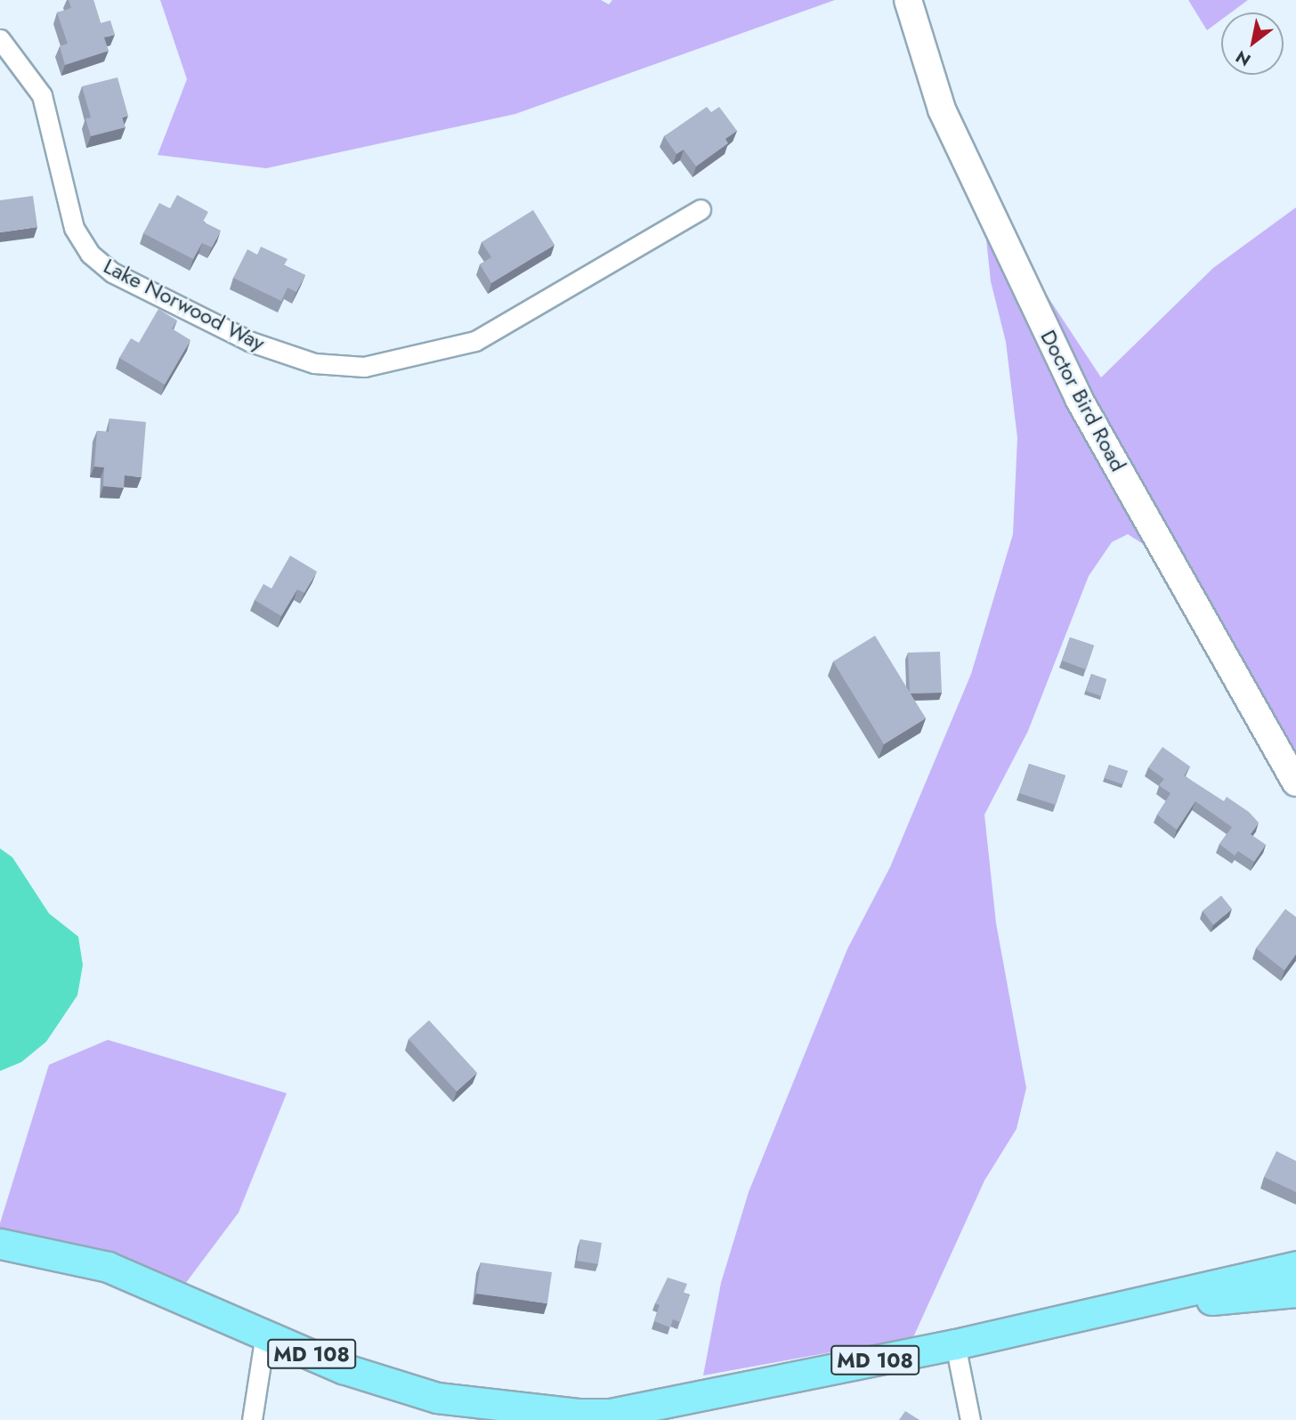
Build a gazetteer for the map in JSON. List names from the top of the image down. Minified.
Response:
{"streets":{"main road":["Doctor Bird Road","MD 108"],"street":["Lake Norwood Way"]},"north":"bottom left"}
